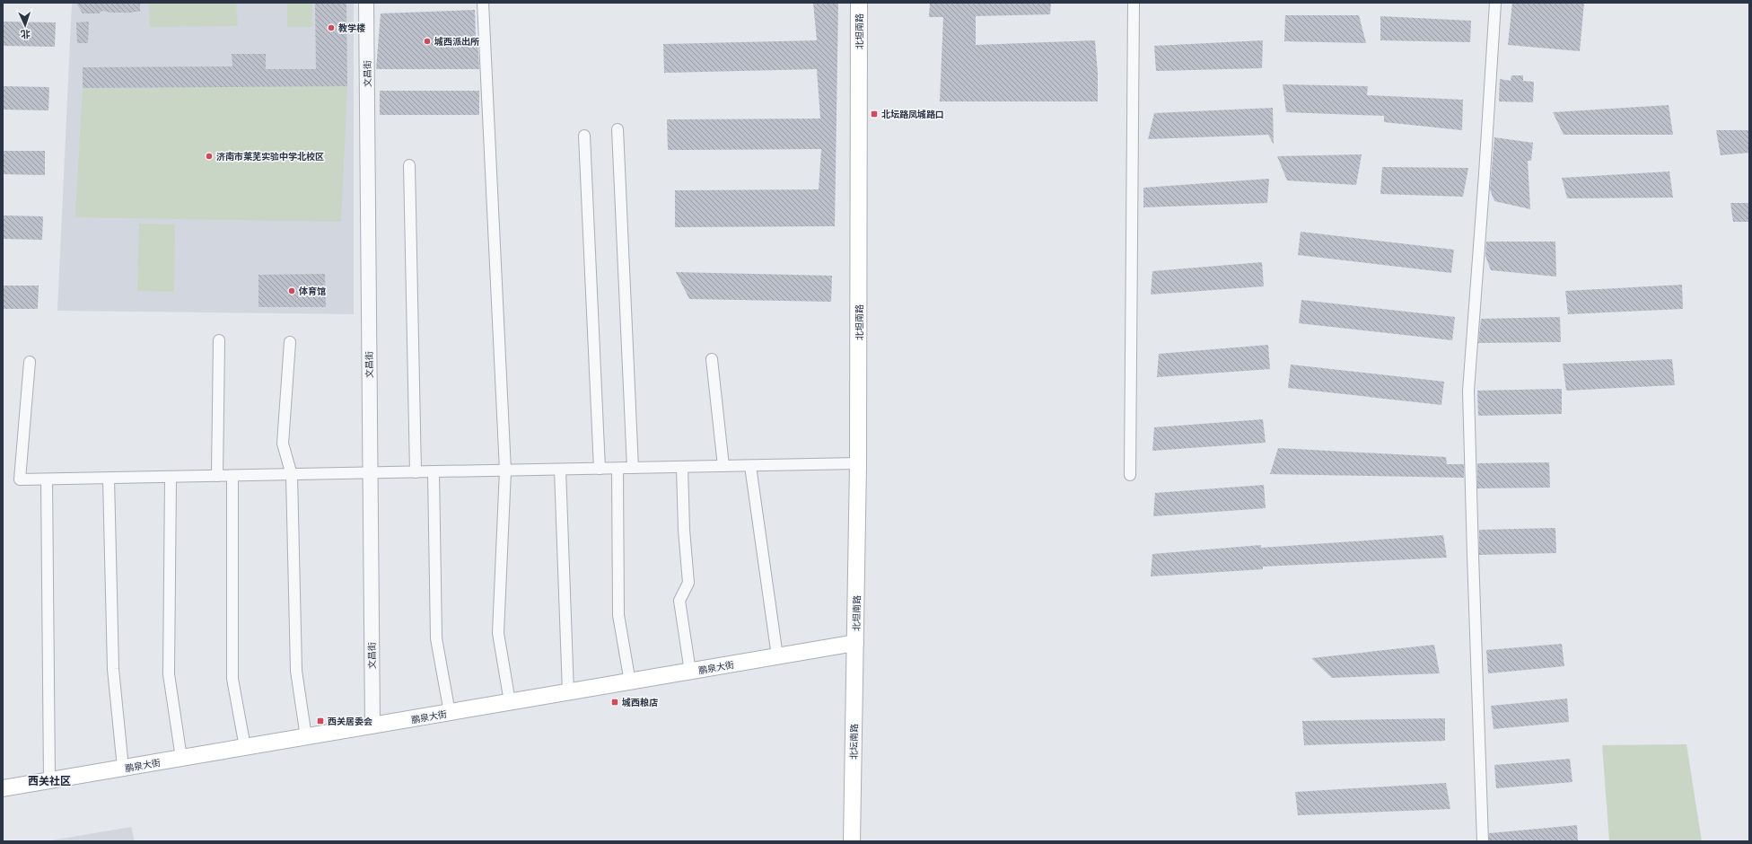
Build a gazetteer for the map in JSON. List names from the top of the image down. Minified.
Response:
{"streets":{"main road":["北坦南路","鹏泉大街","北坛南路"],"street":["文昌街"]},"crossings":[["北坦南路","鹏泉大街"],["北坦南路","北坛南路"],["文昌街","鹏泉大街"],["鹏泉大街","北坛南路"]],"districts":["西关社区"],"places":{"other":["教学楼","城西派出所","济南市莱芜实验中学北校区","体育馆"],"transit":["北坛路凤城路口","城西粮店","西关居委会"]},"north":"bottom"}
